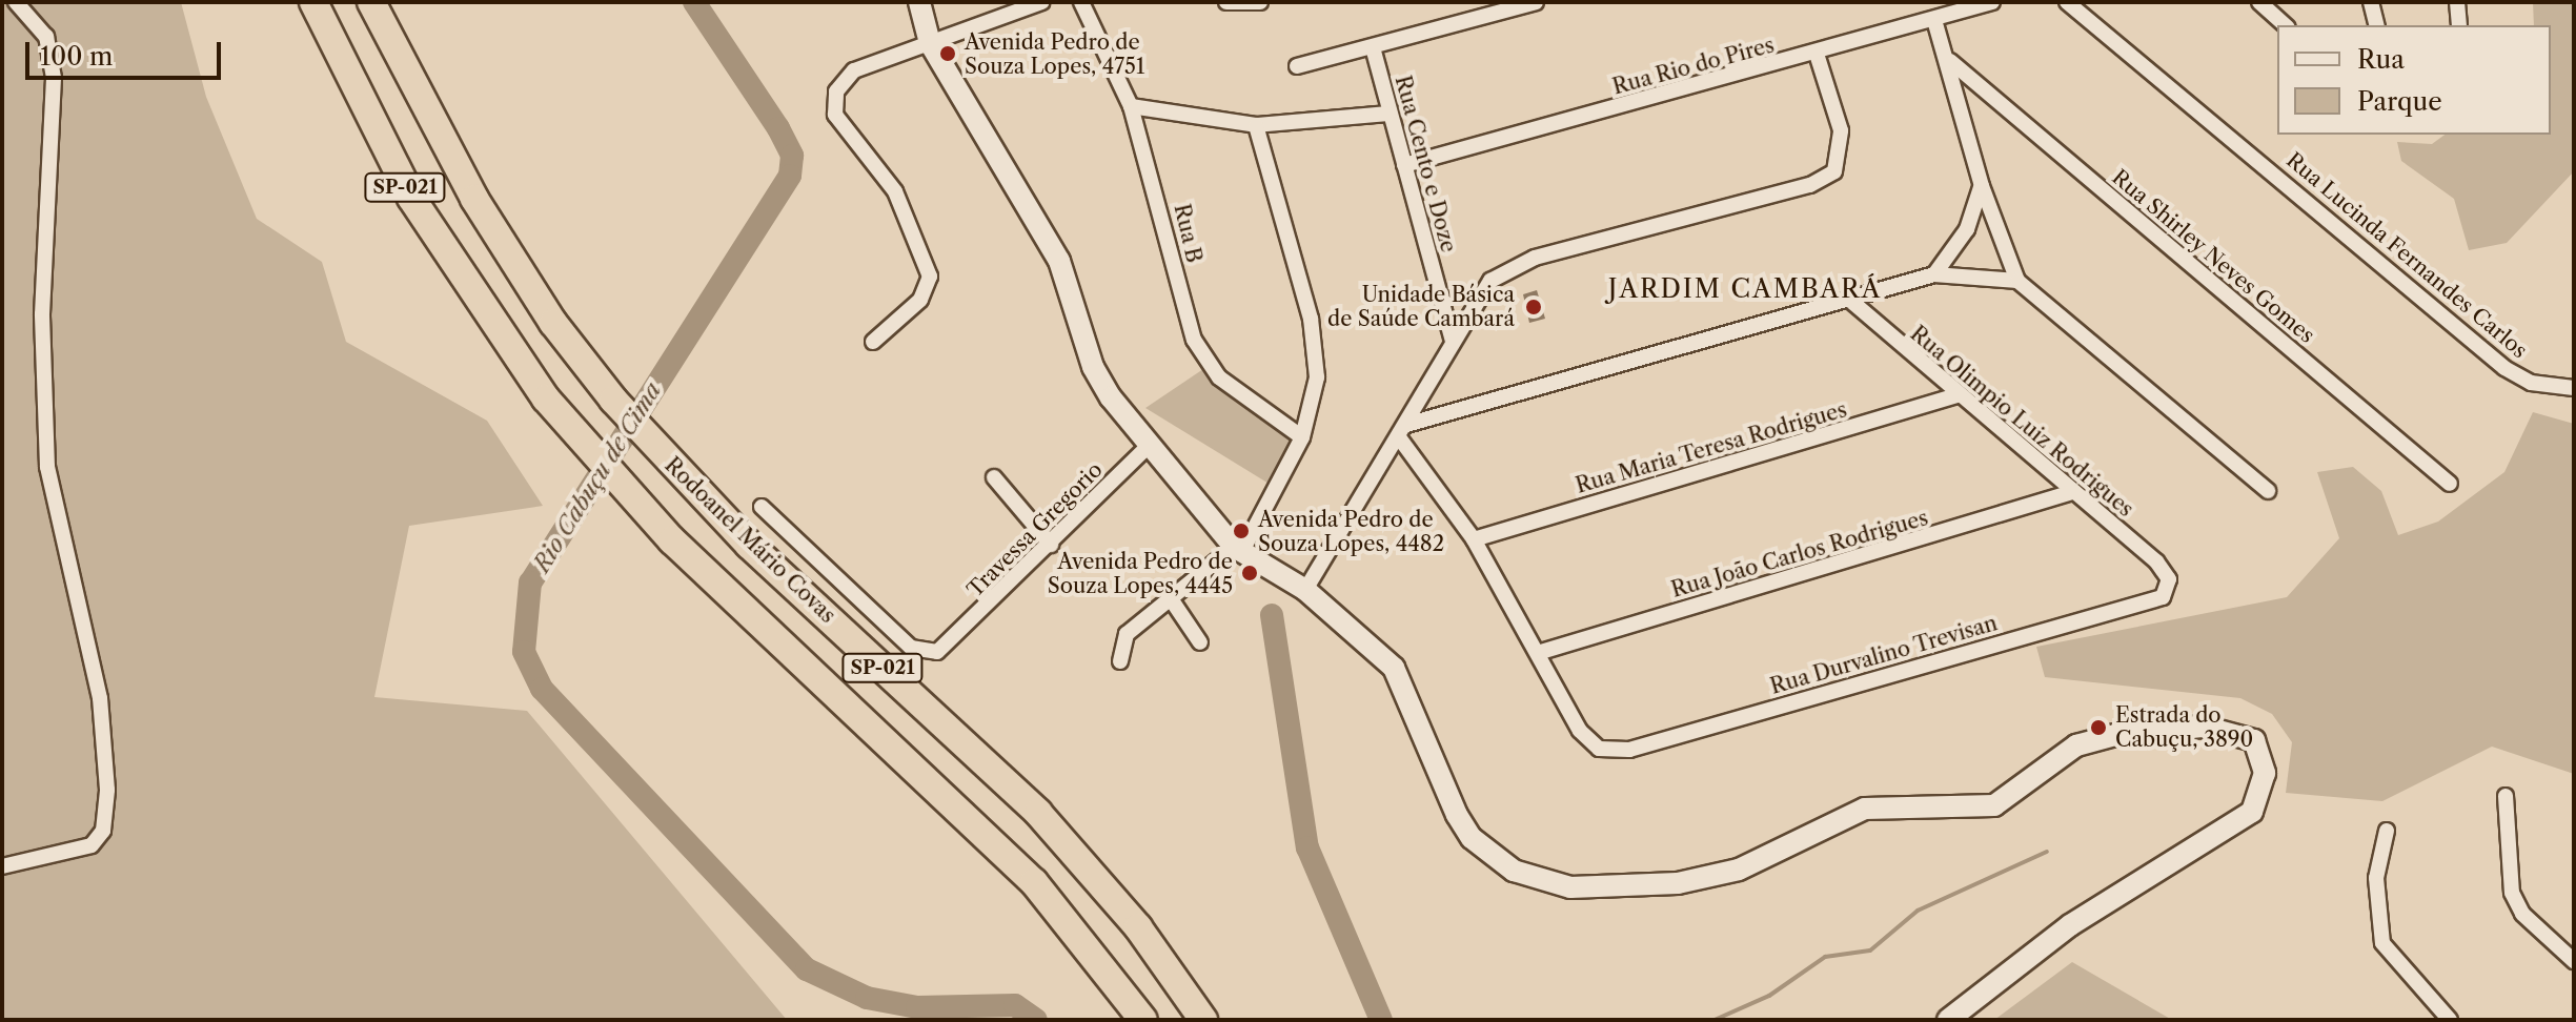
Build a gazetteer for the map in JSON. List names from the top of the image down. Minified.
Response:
{"streets":{"highway":["SP-021","Rodoanel Mário Covas"],"street":["Rua Rio do Pires","Rua Cento e Doze","Rua B","Rua Lucinda Fernandes Carlos","Rua Shirley Neves Gomes","Rua Olimpio Luiz Rodrigues","Rua Maria Teresa Rodrigues","Travessa Gregorio","Rua João Carlos Rodrigues","Rua Durvalino Trevisan"]},"crossings":[["Rua Rio do Pires","Rua Cento e Doze"],["Rua Olimpio Luiz Rodrigues","Rua Maria Teresa Rodrigues"],["Rua Olimpio Luiz Rodrigues","Rua João Carlos Rodrigues"],["Rua Olimpio Luiz Rodrigues","Rua Durvalino Trevisan"],["Rua João Carlos Rodrigues","Rua Durvalino Trevisan"]],"districts":["JARDIM CAMBARÁ"],"water":["Rio Cabuçu de Cima"],"places":["Avenida Pedro de Souza Lopes, 4751","Unidade Básica de Saúde Cambará","Avenida Pedro de Souza Lopes, 4482","Avenida Pedro de Souza Lopes, 4445","Estrada do Cabuçu, 3890"],"legend":["Rua","Parque"],"scale_bar":"100 m"}
